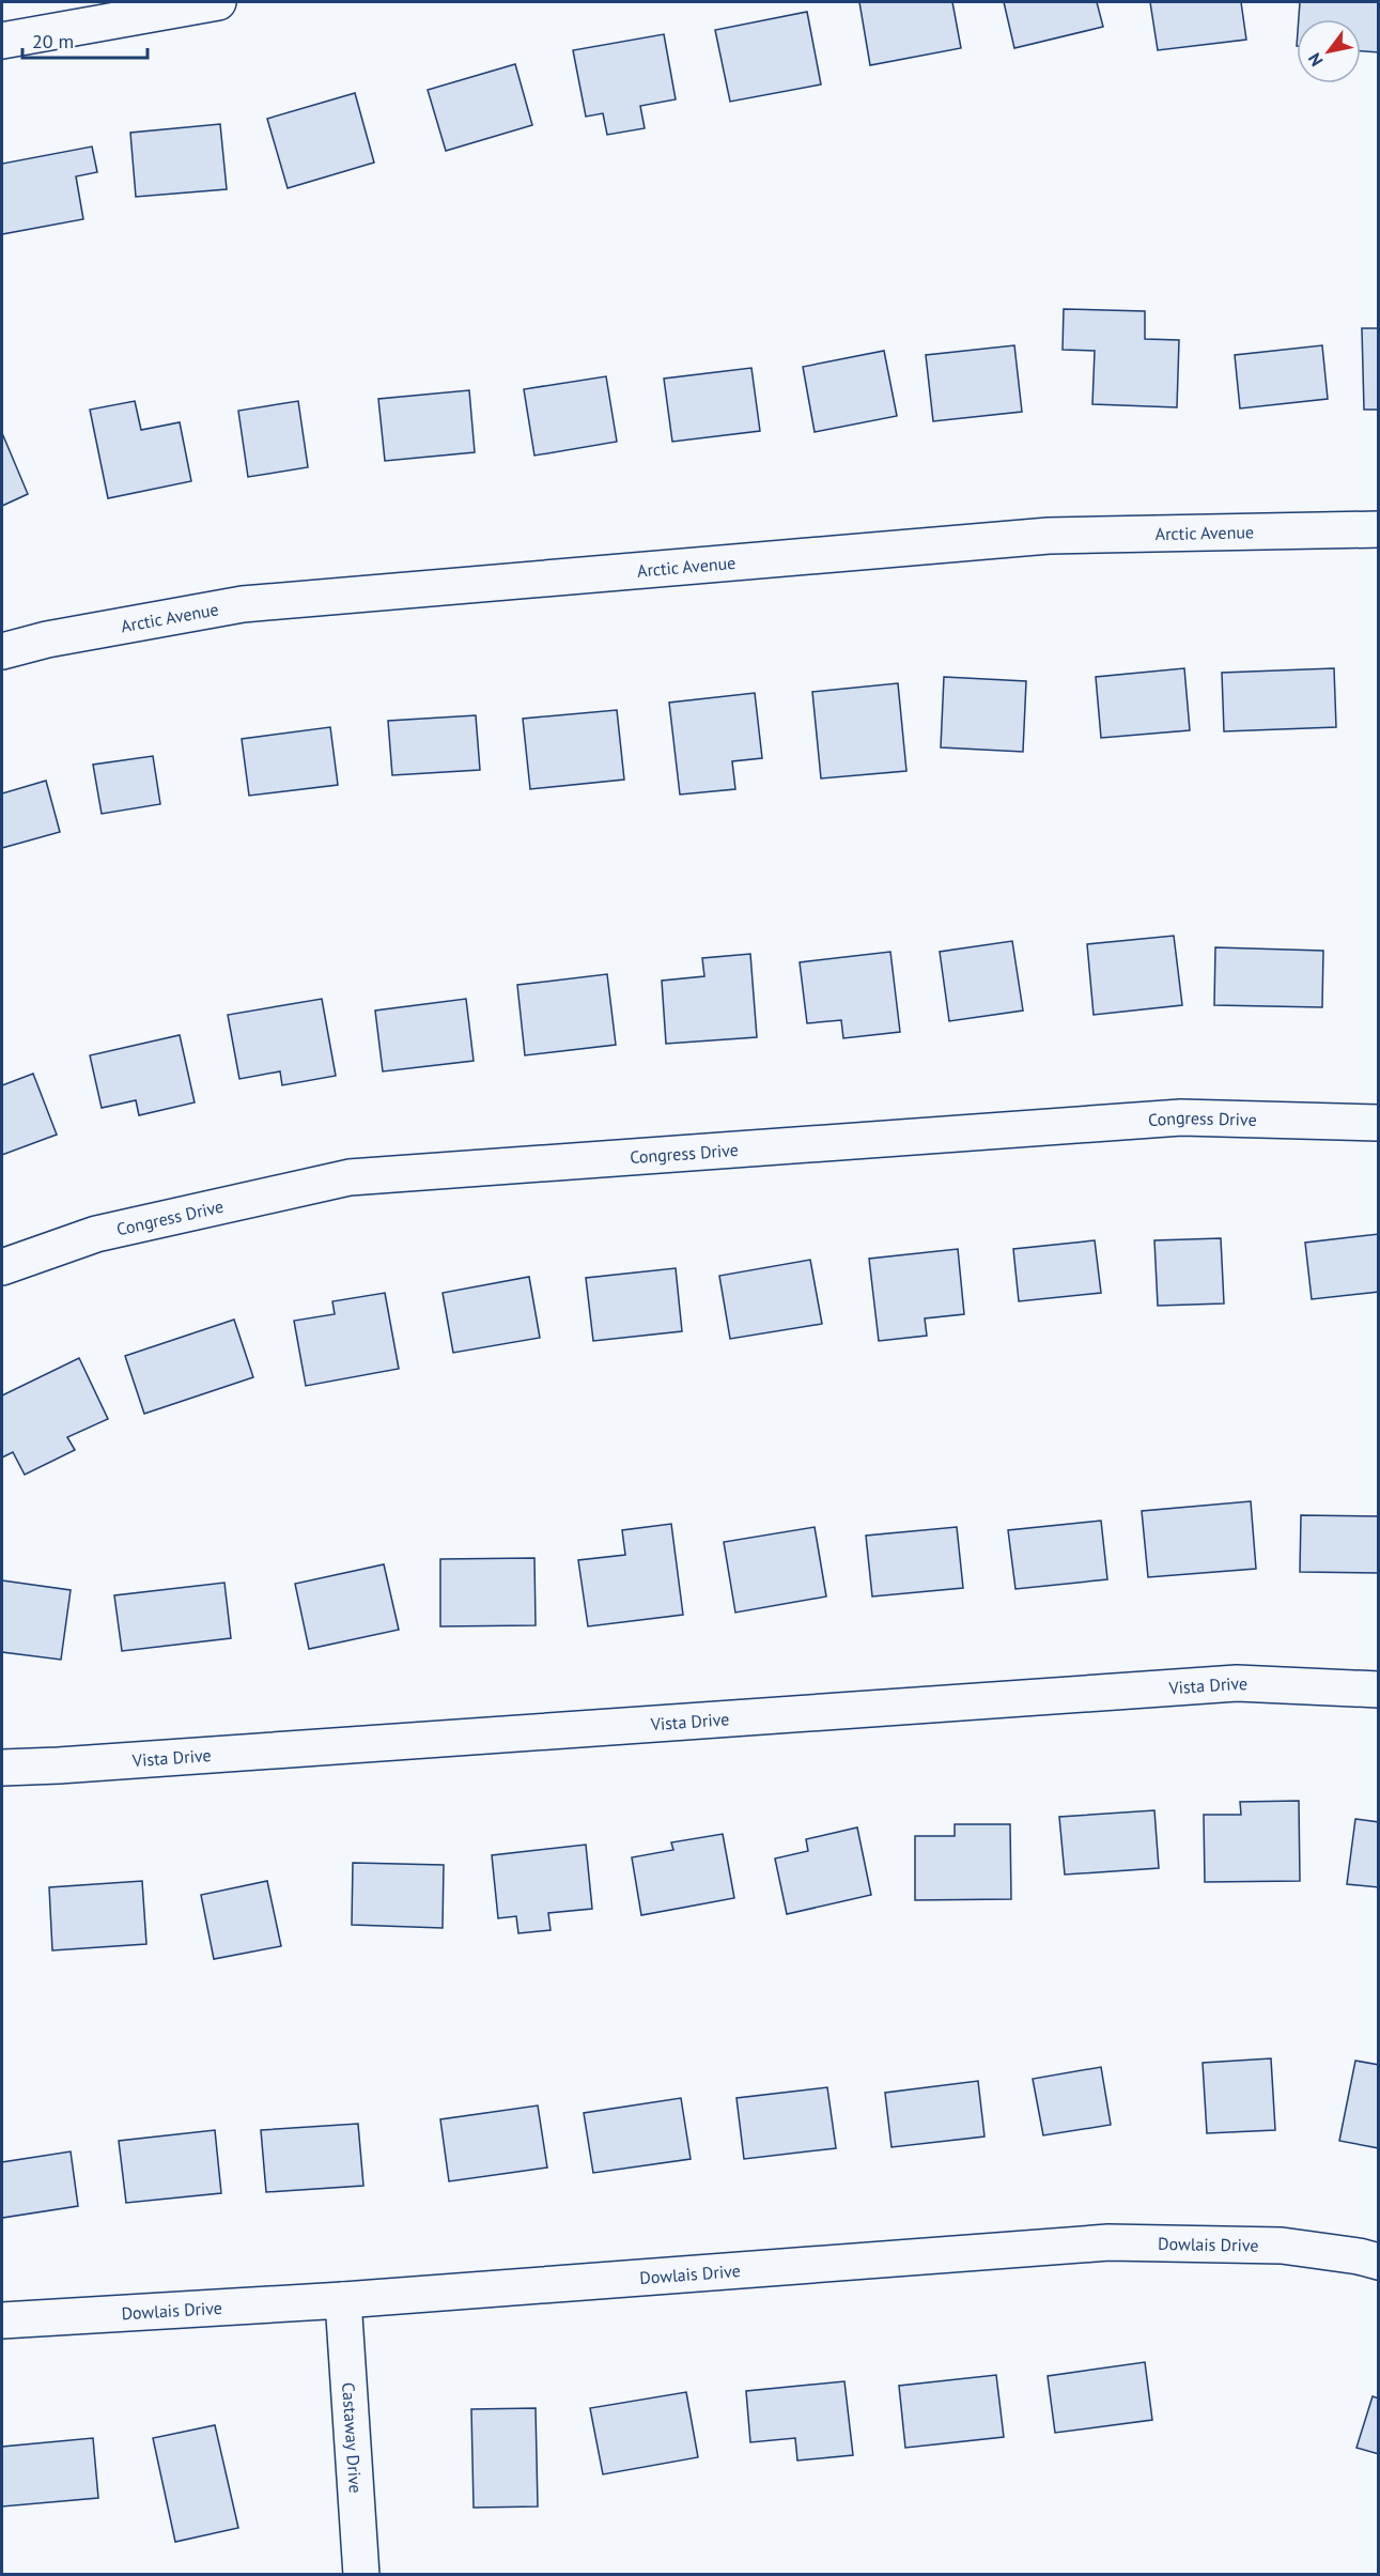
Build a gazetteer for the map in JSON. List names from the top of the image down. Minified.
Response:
{"streets":{"street":["Arctic Avenue","Congress Drive","Vista Drive","Dowlais Drive","Castaway Drive"]},"crossings":[["Dowlais Drive","Castaway Drive"]],"scale_bar":"20 m","north":"bottom left"}
